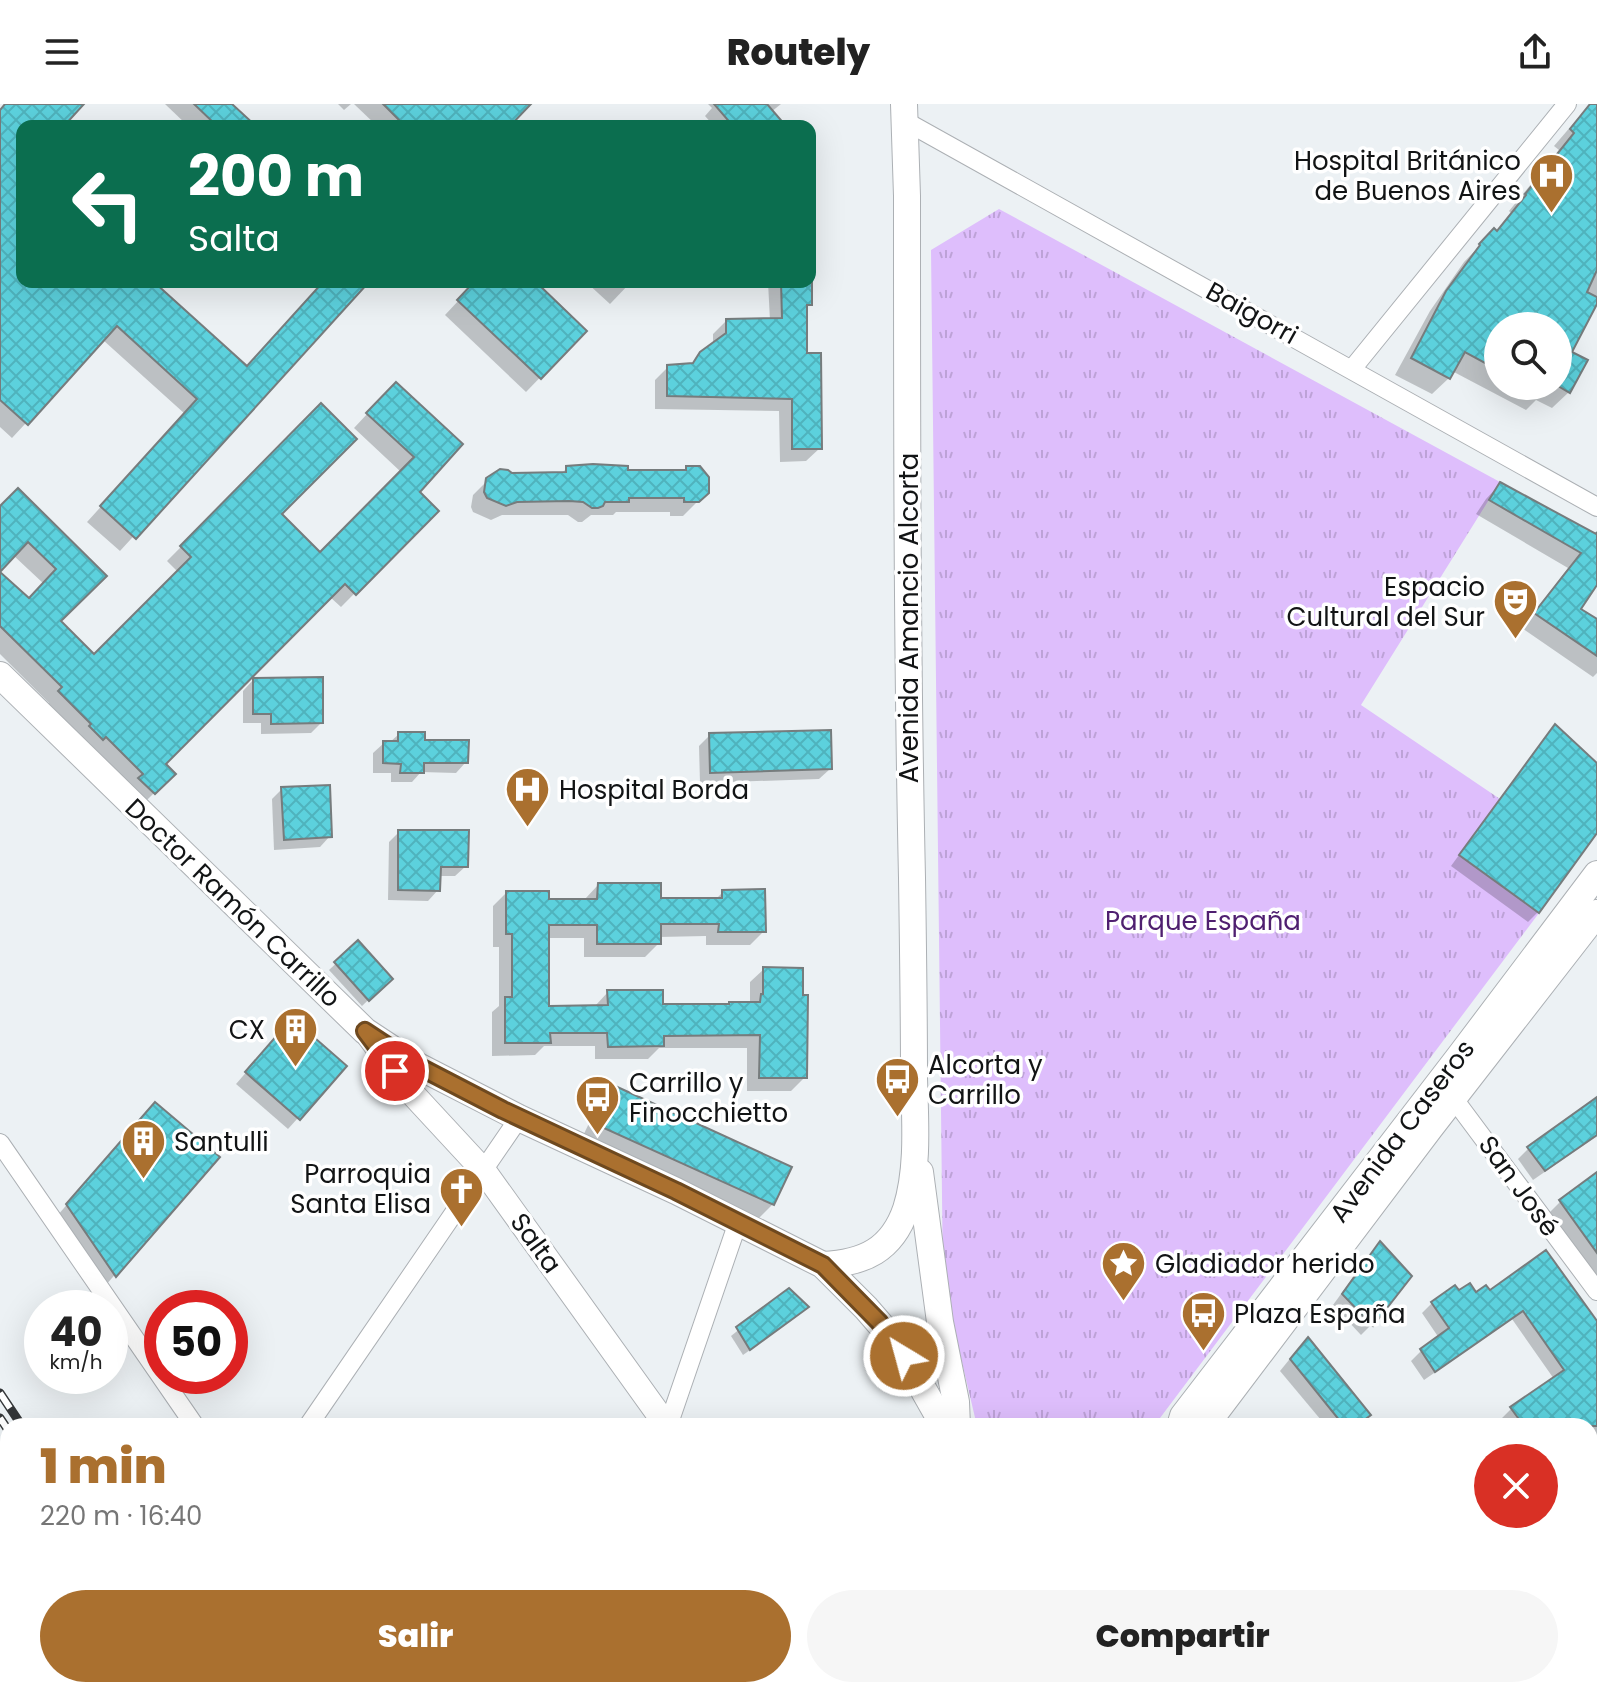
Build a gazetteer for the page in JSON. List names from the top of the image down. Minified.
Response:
{"streets":{"main road":["Avenida Amancio Alcorta","Doctor Ramón Carrillo","Avenida Caseros"],"street":["Baigorri","San José","Salta"]},"crossings":[["Baigorri","Avenida Amancio Alcorta"],["Avenida Amancio Alcorta","Doctor Ramón Carrillo"],["Doctor Ramón Carrillo","Salta"],["Avenida Caseros","San José"]],"parks":["Parque España"],"places":{"hospital":["Hospital Británico de Buenos Aires","Hospital Borda"],"theatre":["Espacio Cultural del Sur"],"building":["CX","Santulli"],"bus stop":["Alcorta y Carrillo","Carrillo y Finocchietto","Plaza España"],"church":["Parroquia Santa Elisa"],"place":["Gladiador herido"]},"page":{"header":"Routely","turn":["200 m","Salta"],"speed":"40 km/h","limit":"50","heading":["1 min","220 m · 16:40"],"buttons":["Salir","Compartir"]}}
